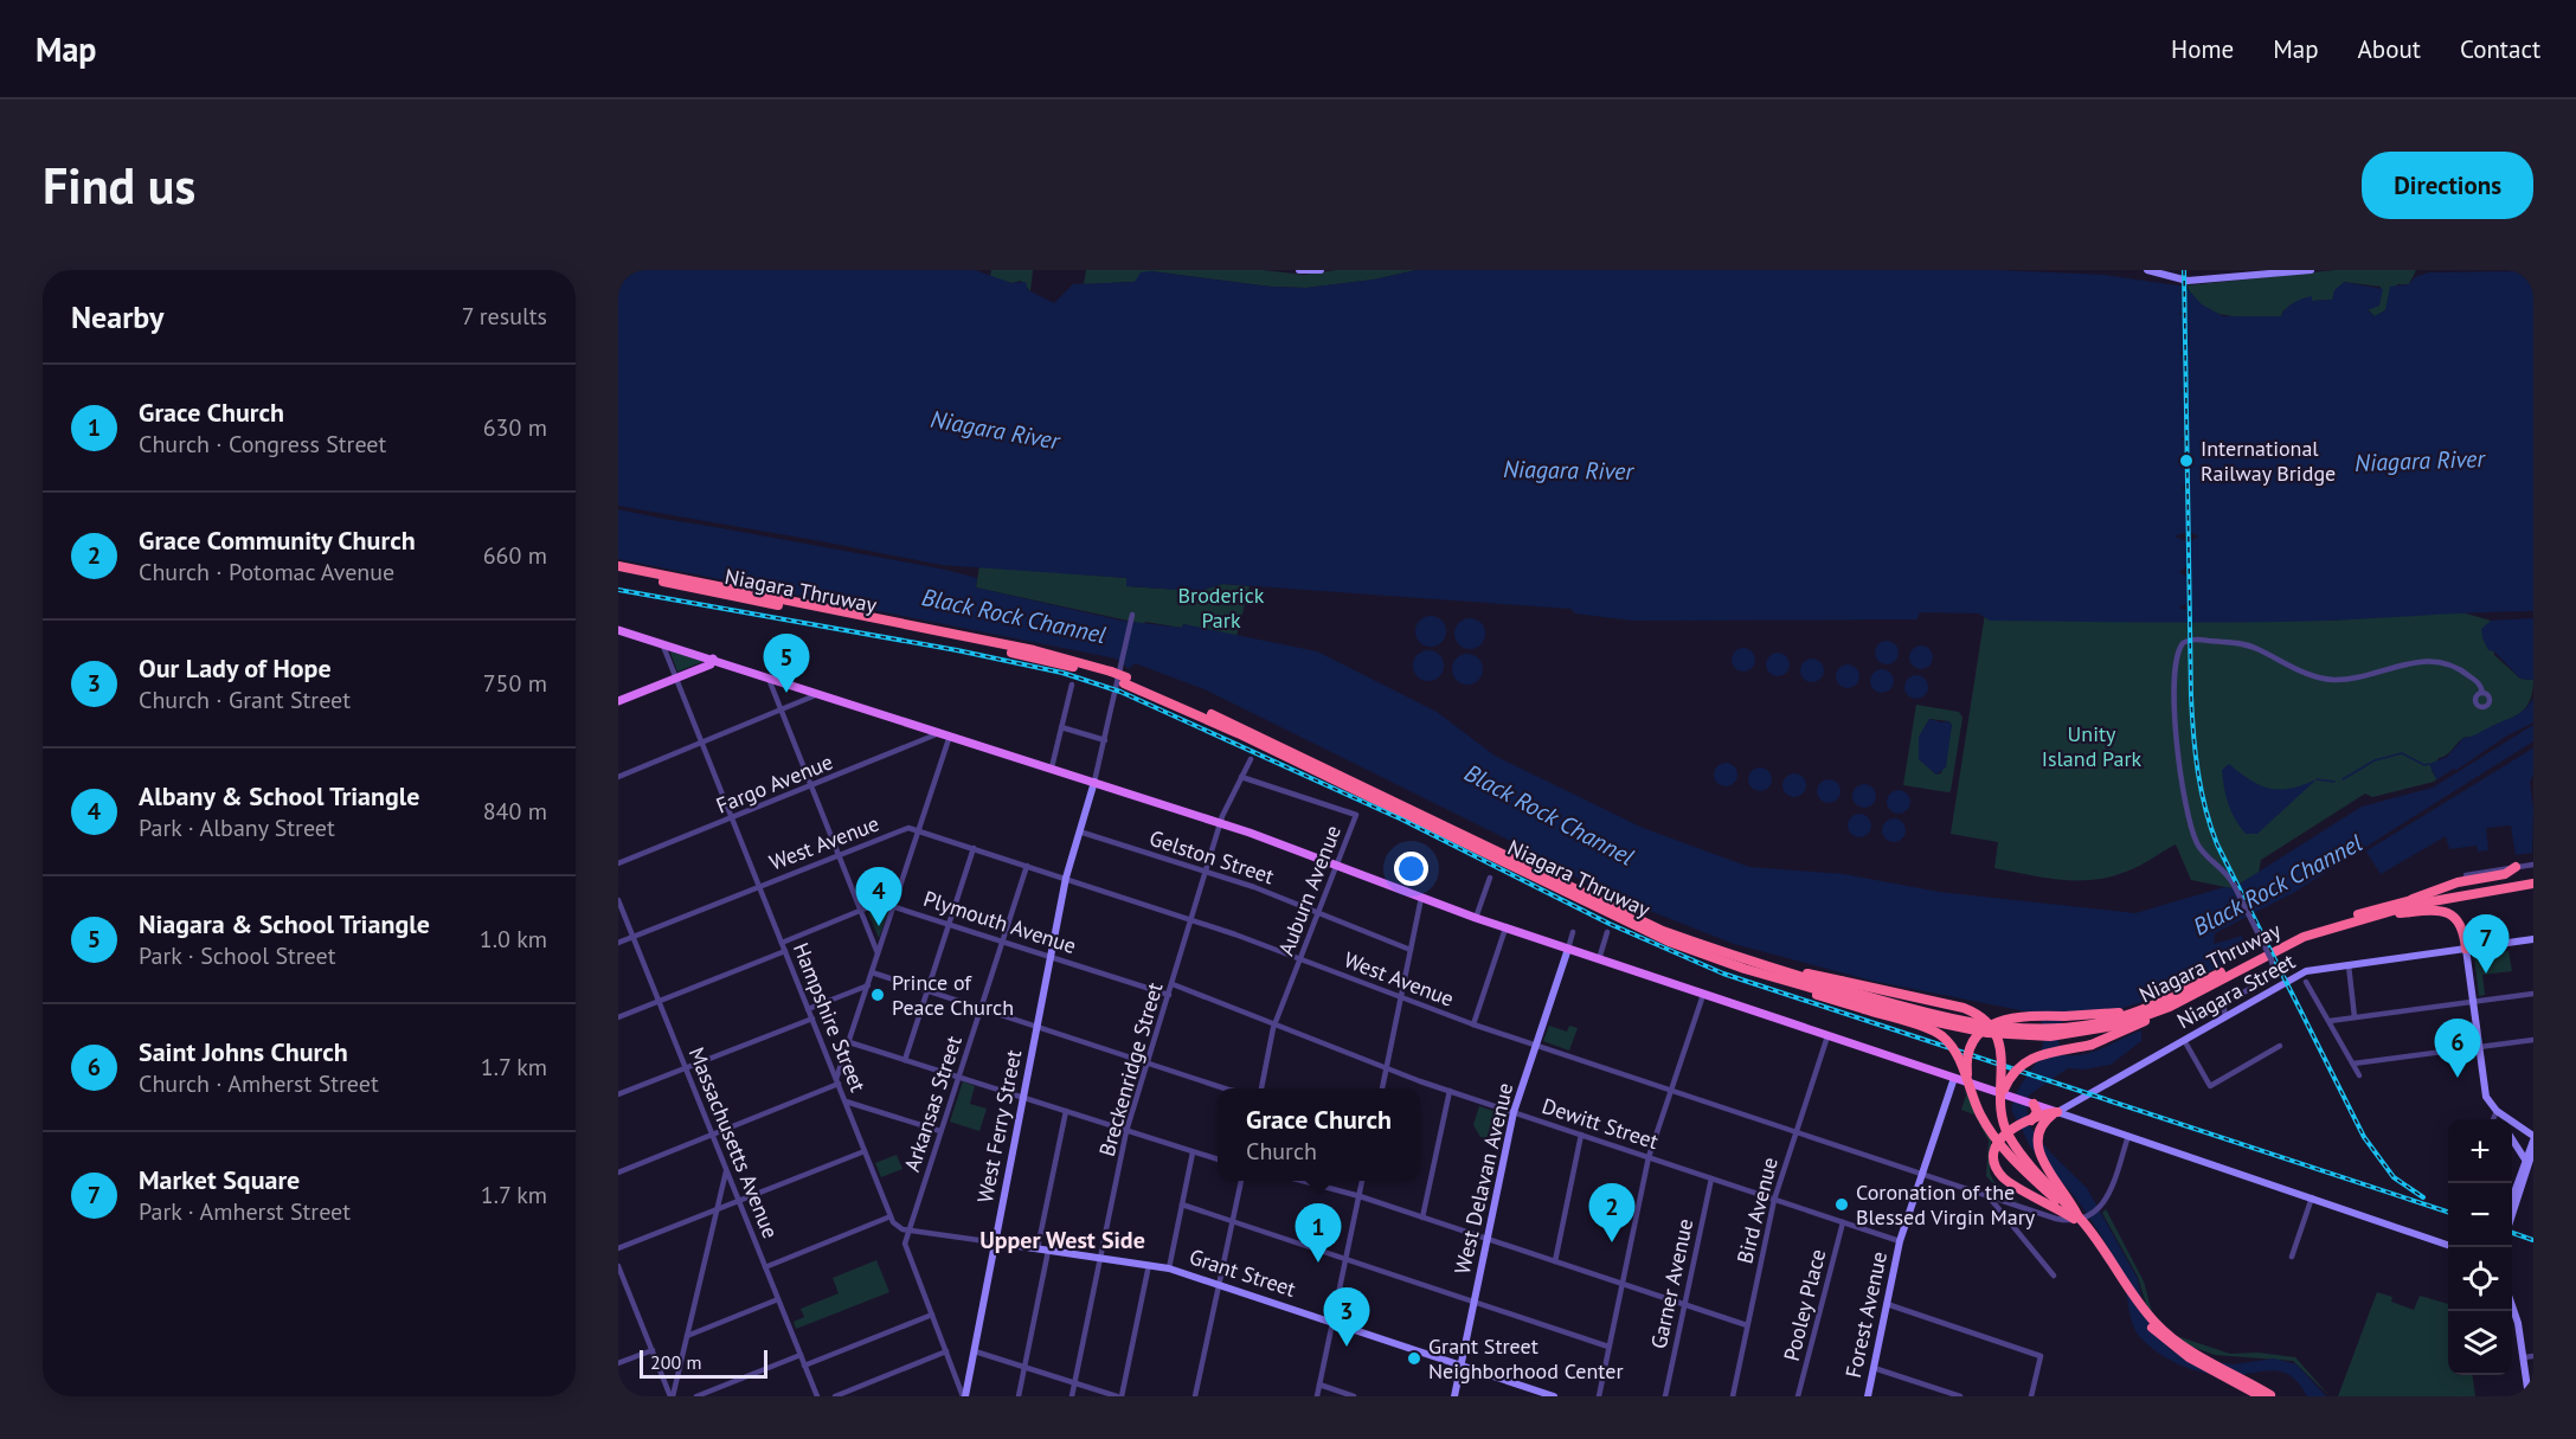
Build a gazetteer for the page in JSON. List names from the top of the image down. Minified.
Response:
{"streets":{"highway":["Niagara Thruway"],"street":["Fargo Avenue","West Avenue","Gelston Street","Auburn Avenue","Plymouth Avenue","Niagara Street","Hampshire Street","Breckenridge Street","Arkansas Street","Dewitt Street","West Ferry Street","Massachusetts Avenue","West Delavan Avenue","Bird Avenue","Grant Street","Garner Avenue","Pooley Place","Forest Avenue"]},"crossings":[["Fargo Avenue","Hampshire Street"],["West Avenue","Auburn Avenue"],["West Avenue","Hampshire Street"],["West Avenue","Breckenridge Street"],["West Avenue","Arkansas Street"],["West Avenue","West Ferry Street"],["West Avenue","Massachusetts Avenue"],["West Avenue","West Delavan Avenue"],["West Avenue","Bird Avenue"],["West Avenue","Forest Avenue"],["Gelston Street","Auburn Avenue"],["Gelston Street","Breckenridge Street"],["Gelston Street","West Ferry Street"],["Auburn Avenue","Breckenridge Street"],["Auburn Avenue","Dewitt Street"],["Plymouth Avenue","Hampshire Street"],["Plymouth Avenue","Breckenridge Street"],["Plymouth Avenue","Arkansas Street"],["Plymouth Avenue","West Ferry Street"],["Breckenridge Street","Dewitt Street"],["Breckenridge Street","Grant Street"],["Arkansas Street","Grant Street"],["Dewitt Street","West Delavan Avenue"],["Dewitt Street","Bird Avenue"],["Dewitt Street","Garner Avenue"],["Dewitt Street","Pooley Place"],["Dewitt Street","Forest Avenue"],["West Ferry Street","Grant Street"],["West Delavan Avenue","Grant Street"]],"districts":["Upper West Side"],"water":["Niagara River","Black Rock Channel"],"parks":["Broderick Park","Unity Island Park"],"places":["International Railway Bridge","Prince of Peace Church","Coronation of the Blessed Virgin Mary","Grant Street Neighborhood Center"],"scale_bar":"200 m","page":{"header":"Map","nav":["Home","Map","About","Contact"],"buttons":"Directions","title":"Find us","heading":["Nearby","7 results"],"list":[{"mark":"1","name":"Grace Church","note":"Church · Congress Street","value":"630 m"},{"mark":"2","name":"Grace Community Church","note":"Church · Potomac Avenue","value":"660 m"},{"mark":"3","name":"Our Lady of Hope","note":"Church · Grant Street","value":"750 m"},{"mark":"4","name":"Albany & School Triangle","note":"Park · Albany Street","value":"840 m"},{"mark":"5","name":"Niagara & School Triangle","note":"Park · School Street","value":"1.0 km"},{"mark":"6","name":"Saint Johns Church","note":"Church · Amherst Street","value":"1.7 km"},{"mark":"7","name":"Market Square","note":"Park · Amherst Street","value":"1.7 km"}],"pins":["5","4","7","6","2","1","3"],"popup":["Grace Church","Church"],"map_buttons":["+","−"],"scale":"200 m"}}
